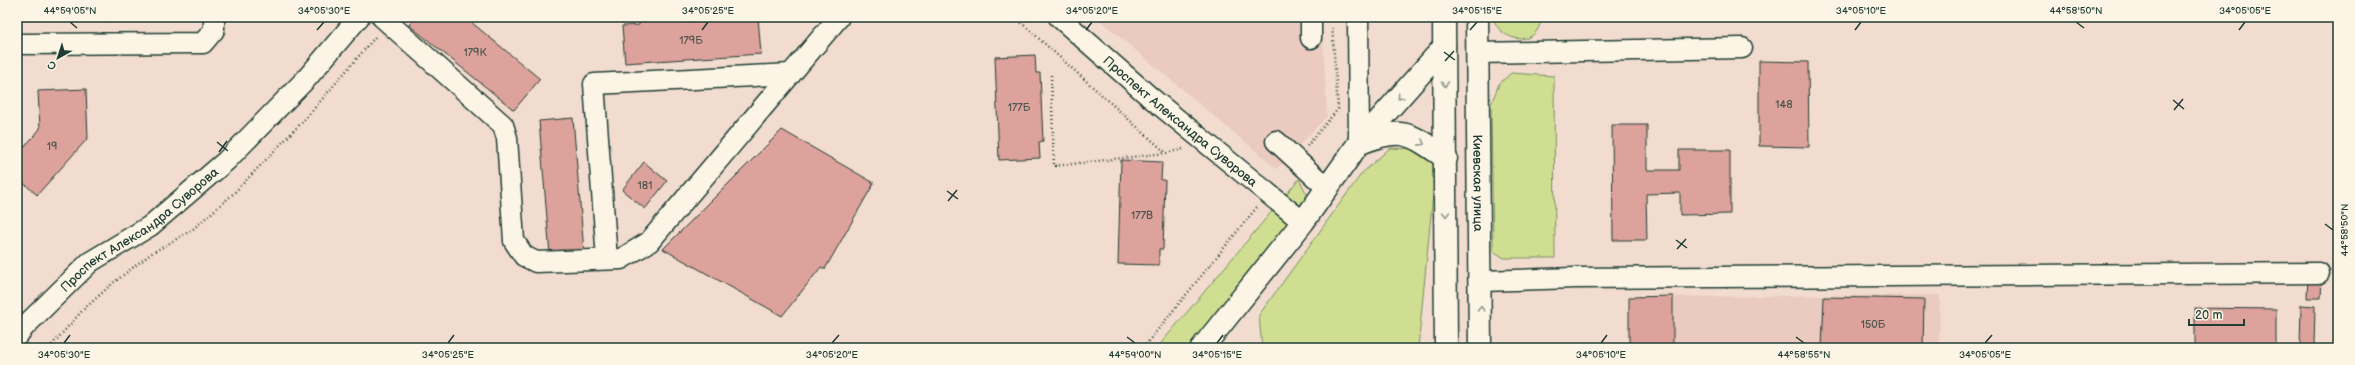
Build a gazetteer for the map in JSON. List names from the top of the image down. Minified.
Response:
{"streets":{"main road":["Киевская улица"],"street":["Проспект Александра Суворова"]},"house_numbers":["179Б","179К","148","177Б","19","181","177В","150Б"],"scale_bar":"20 m","north":"bottom left","coordinates":["44°59'05\"N","34°05'30\"E","34°05'25\"E","34°05'20\"E","34°05'15\"E","34°05'10\"E","44°58'50\"N","34°05'05\"E","44°59'00\"N","44°58'55\"N"]}
